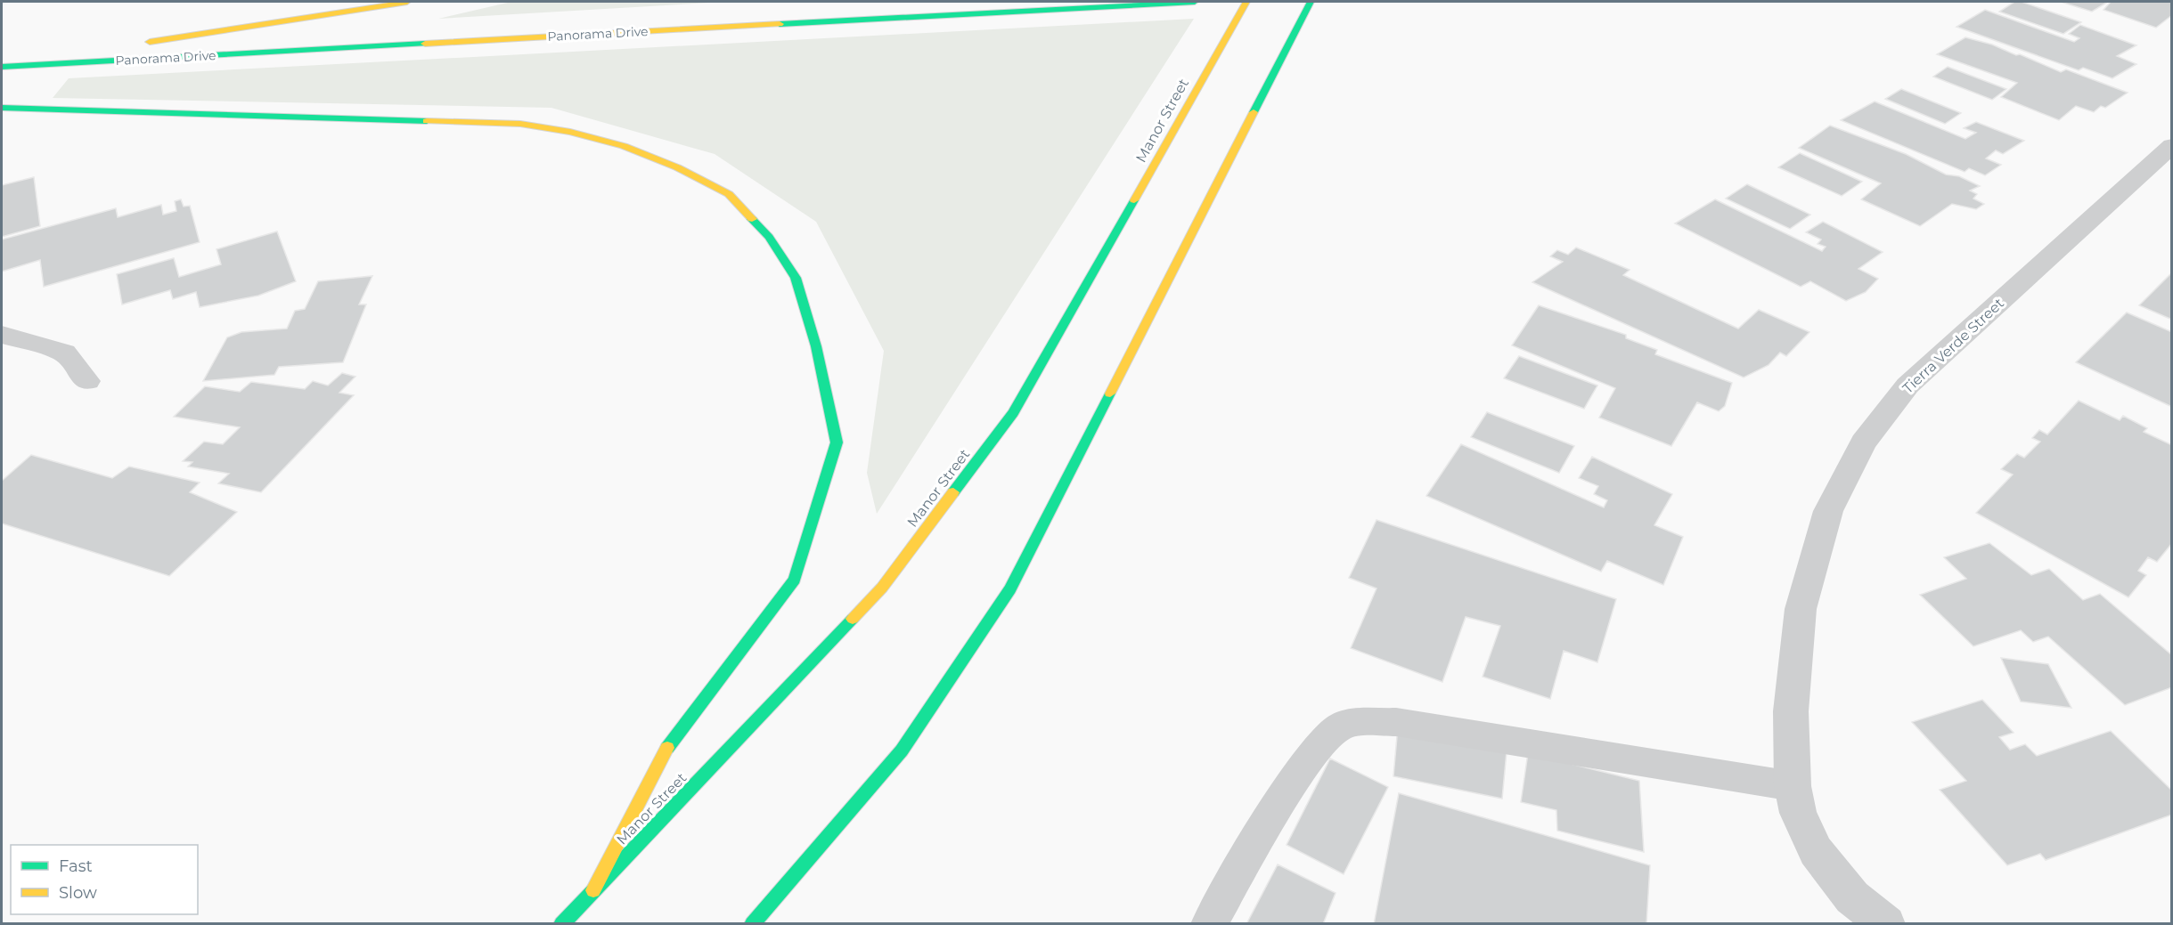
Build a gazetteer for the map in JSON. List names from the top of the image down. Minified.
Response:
{"streets":{"main road":["Panorama Drive","Manor Street"],"street":["Tierra Verde Street"]},"legend":["Fast","Slow"]}
